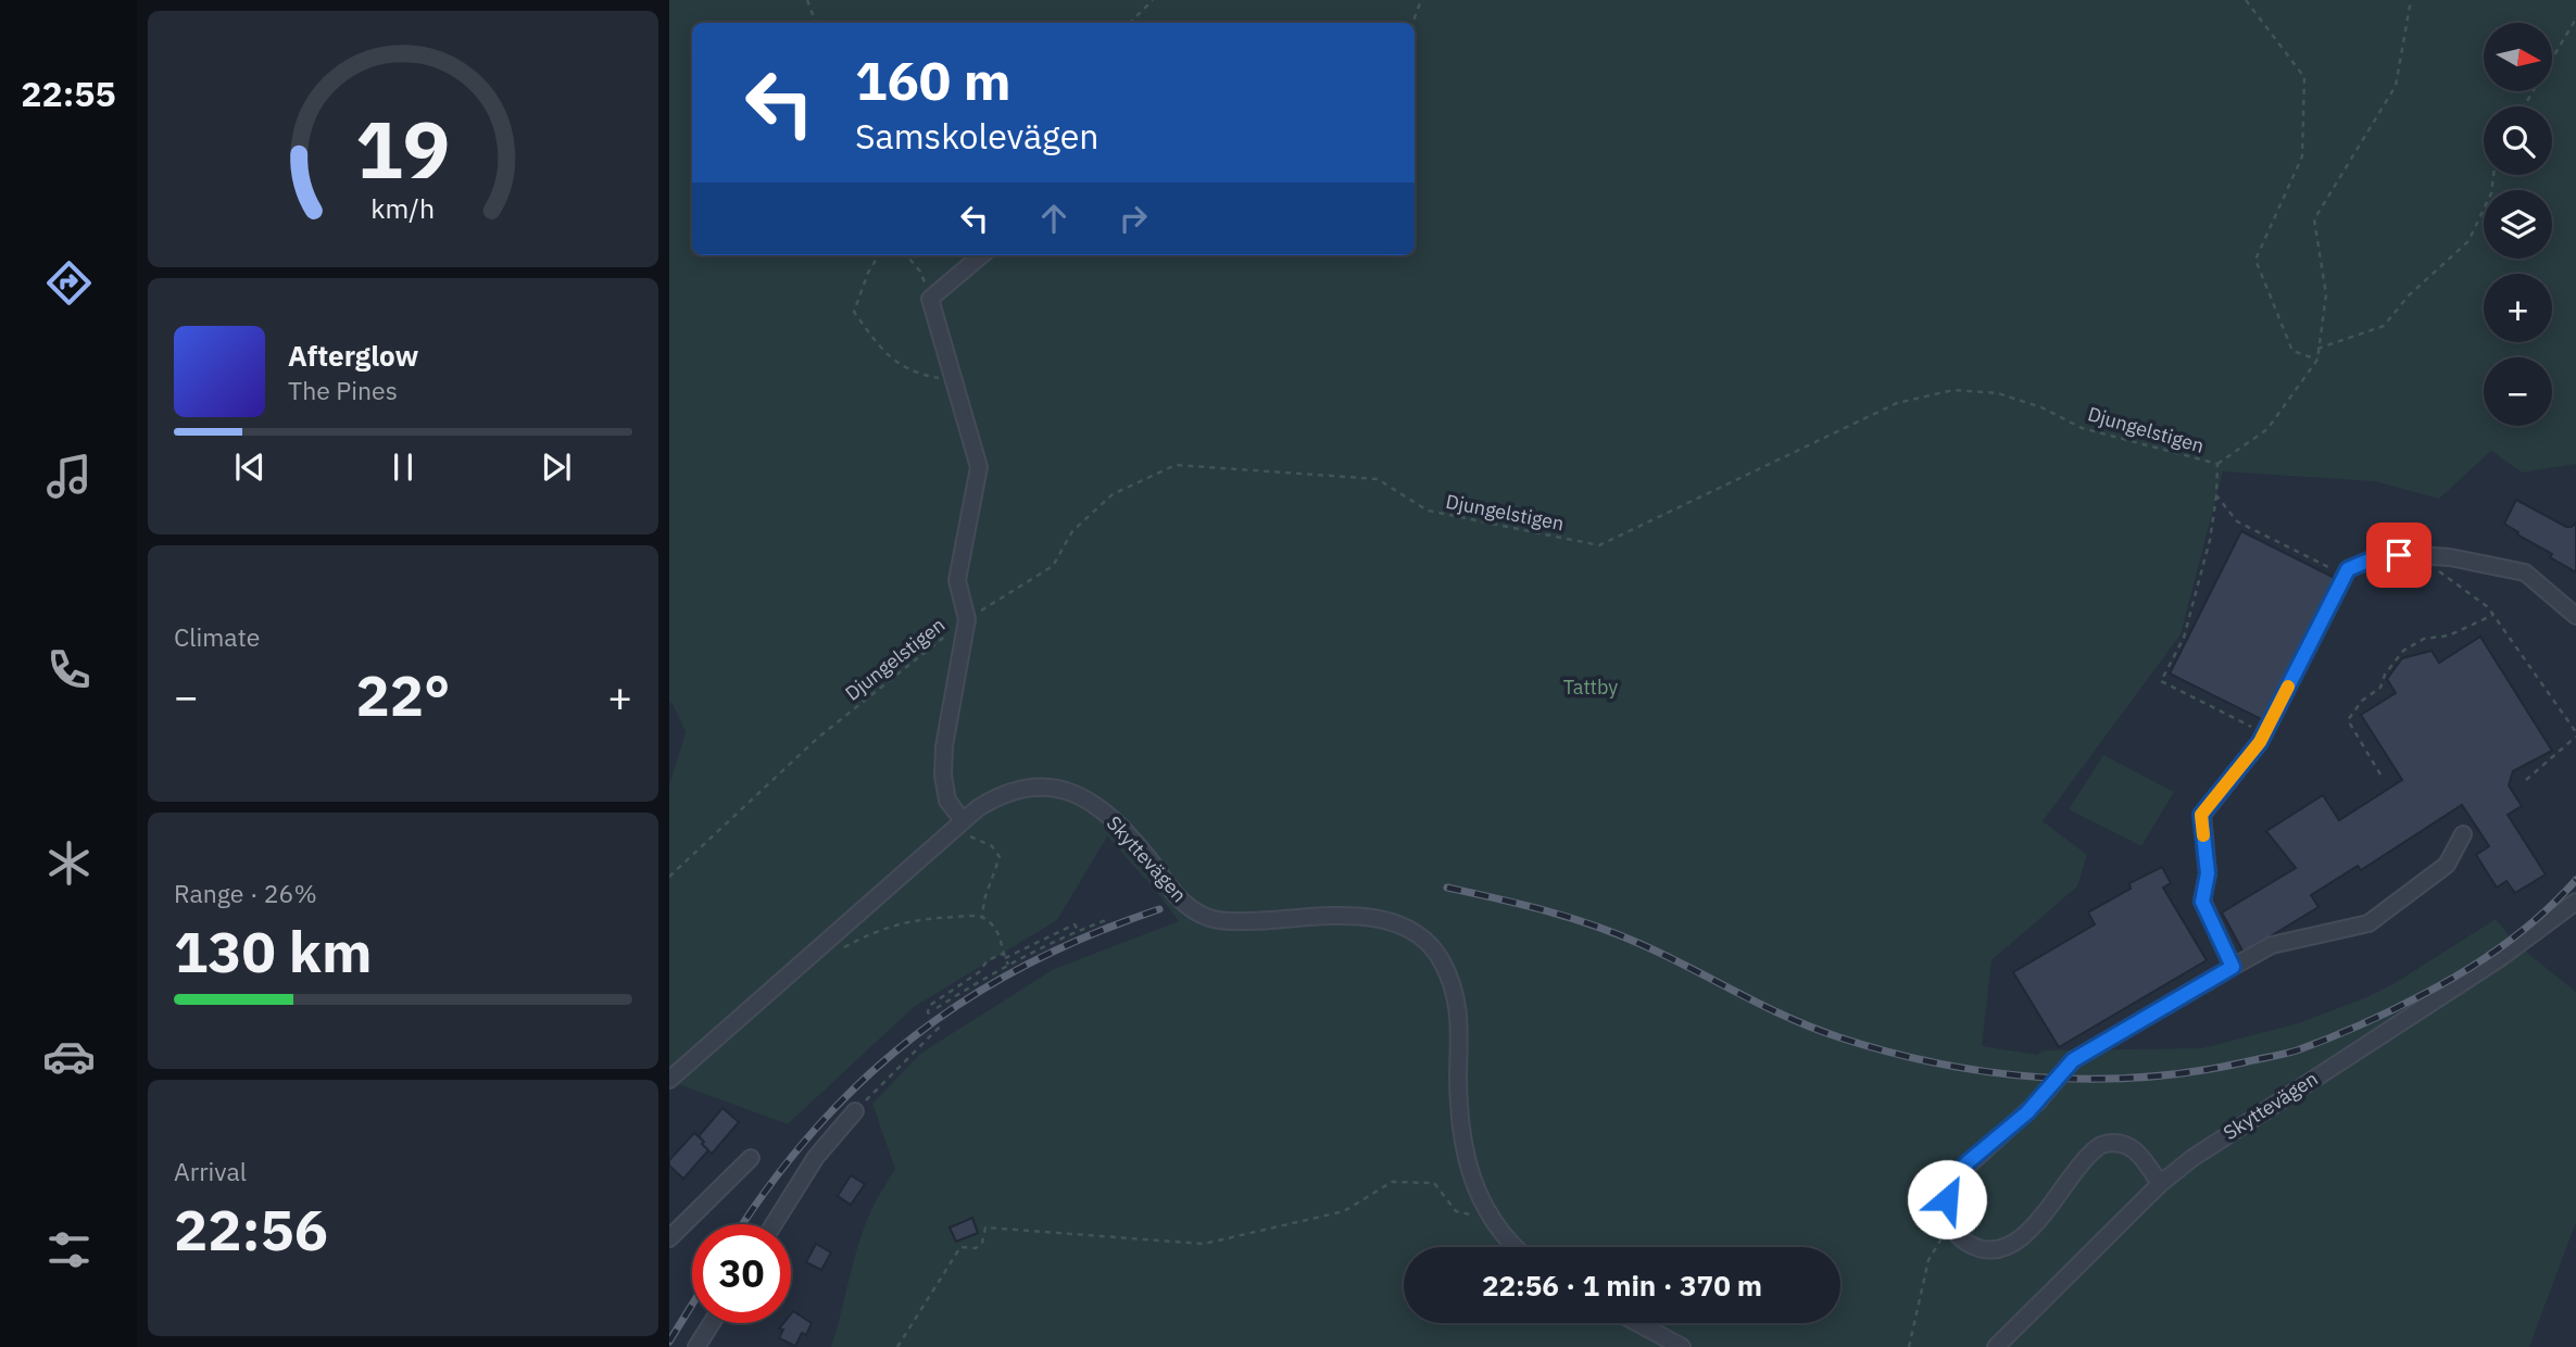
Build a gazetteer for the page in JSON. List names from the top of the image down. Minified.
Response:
{"streets":{"street":["Skyttevägen"],"path":["Djungelstigen"]},"parks":["Tattby"],"north":"right","page":{"tabs":"22:55","map_buttons":["+","−"],"turn":["160 m","Samskolevägen"],"song":["Afterglow","The Pines"],"tile":["Climate",["Range · 26%","130 km"],["Arrival","22:56"]],"heat":["−","22°","+"],"limit":"30","trip":"22:56 · 1 min · 370 m","gauge":["19","km/h"]}}
